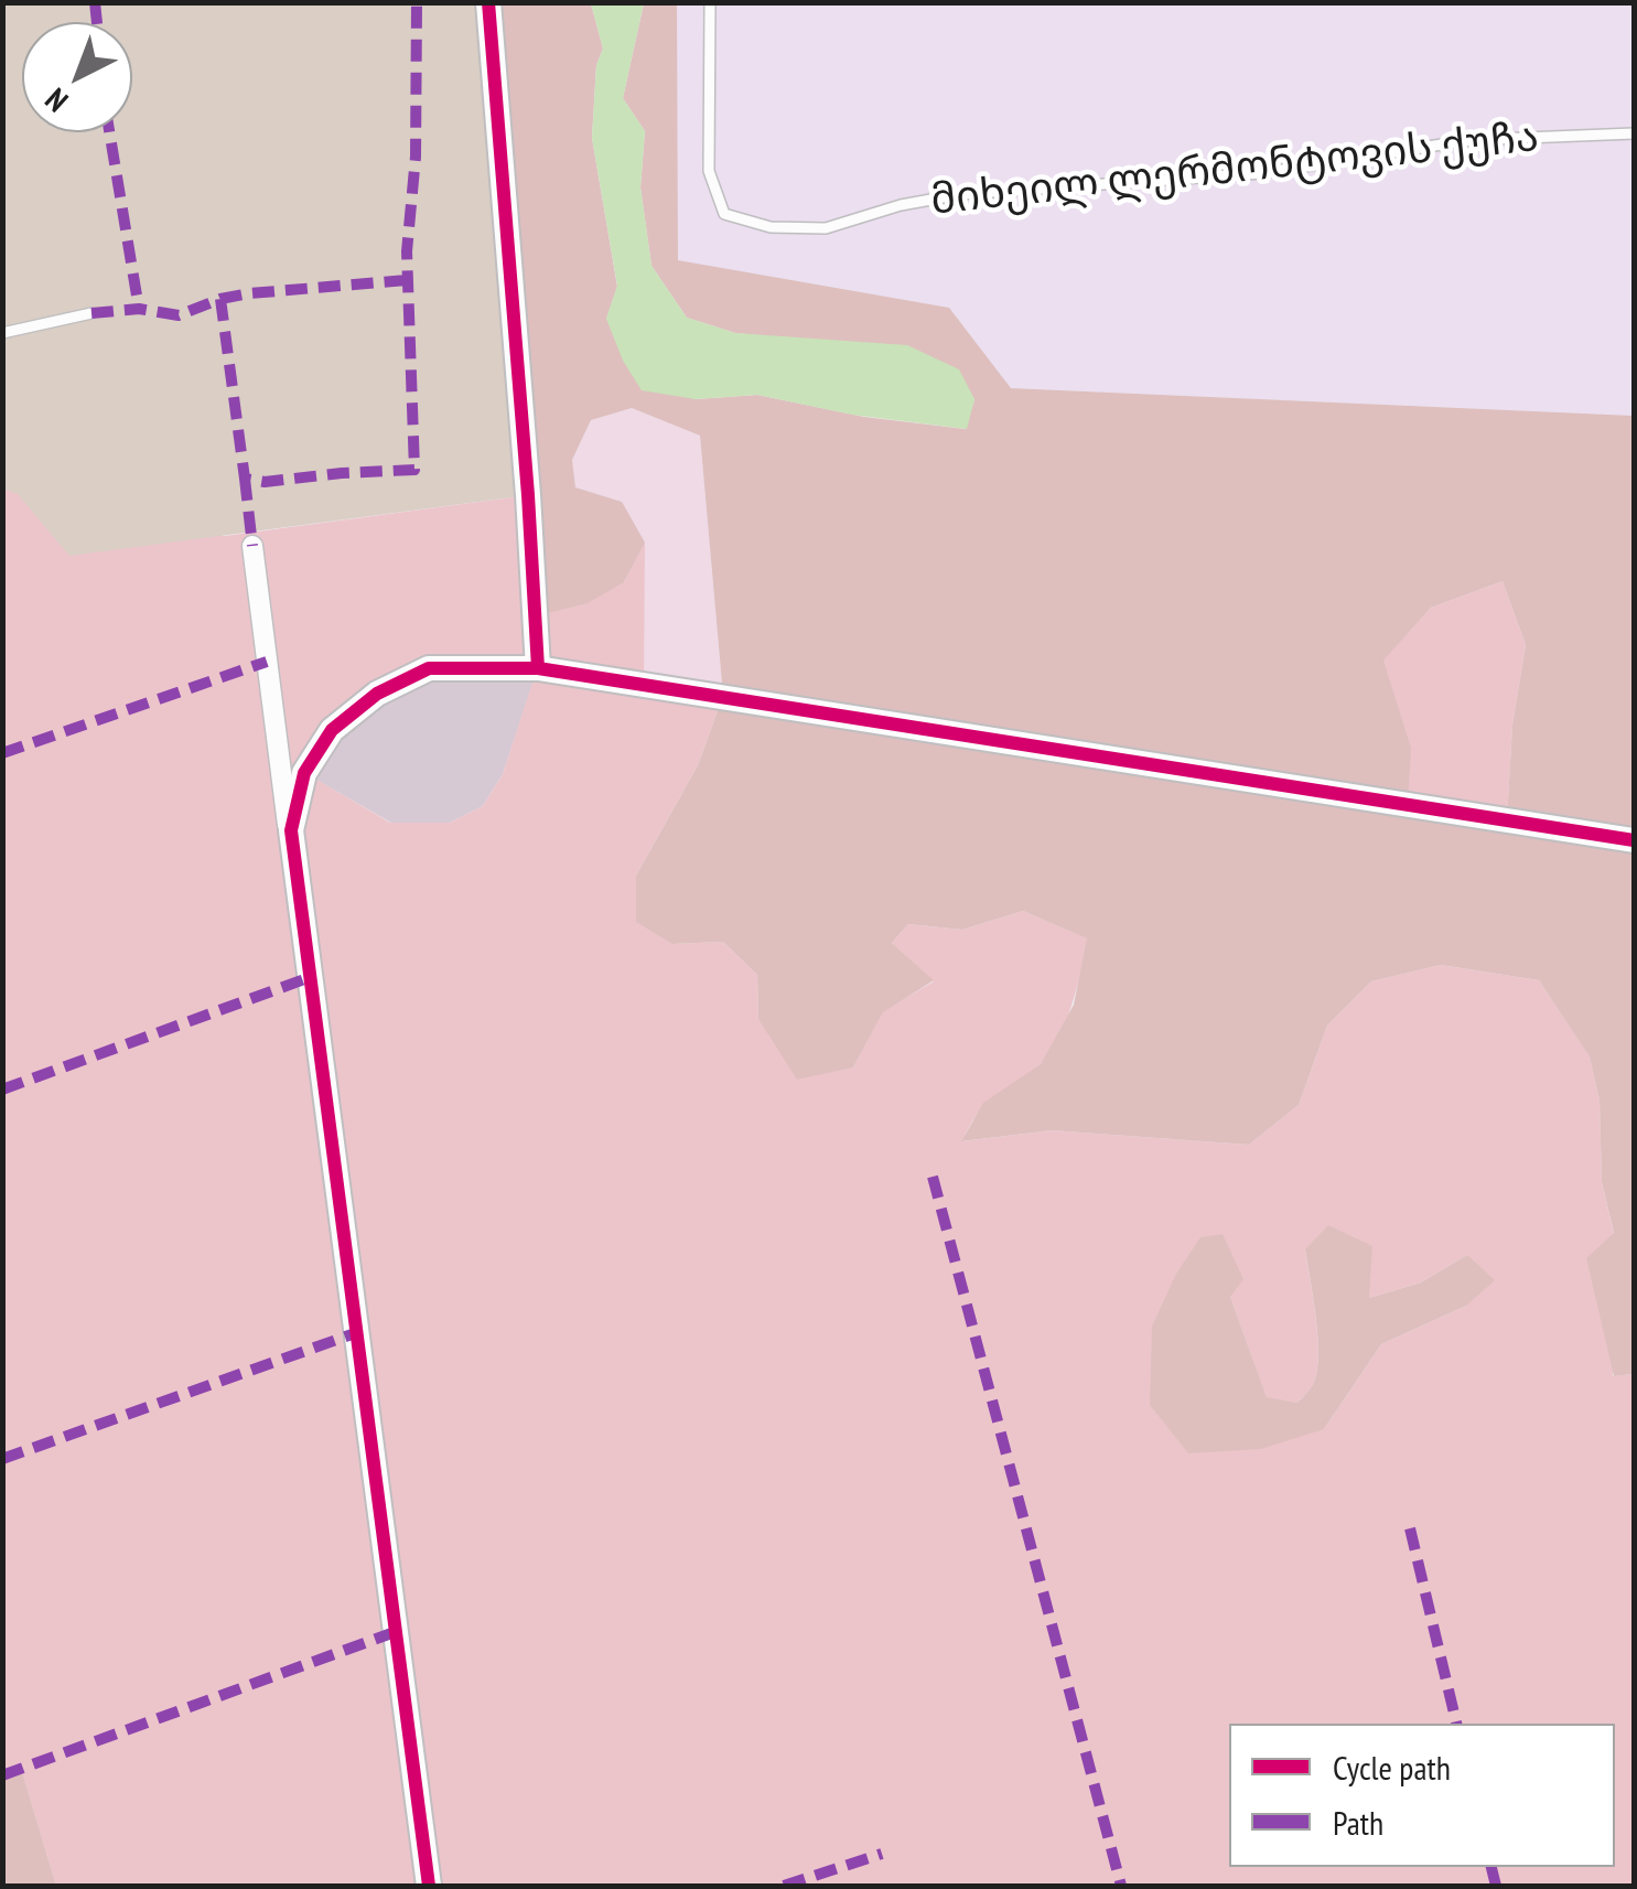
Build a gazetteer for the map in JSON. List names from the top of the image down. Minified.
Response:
{"streets":{"lane":["მიხეილ ლერმონტოვის ქუჩა"]},"legend":["Cycle path","Path"],"north":"bottom left"}
